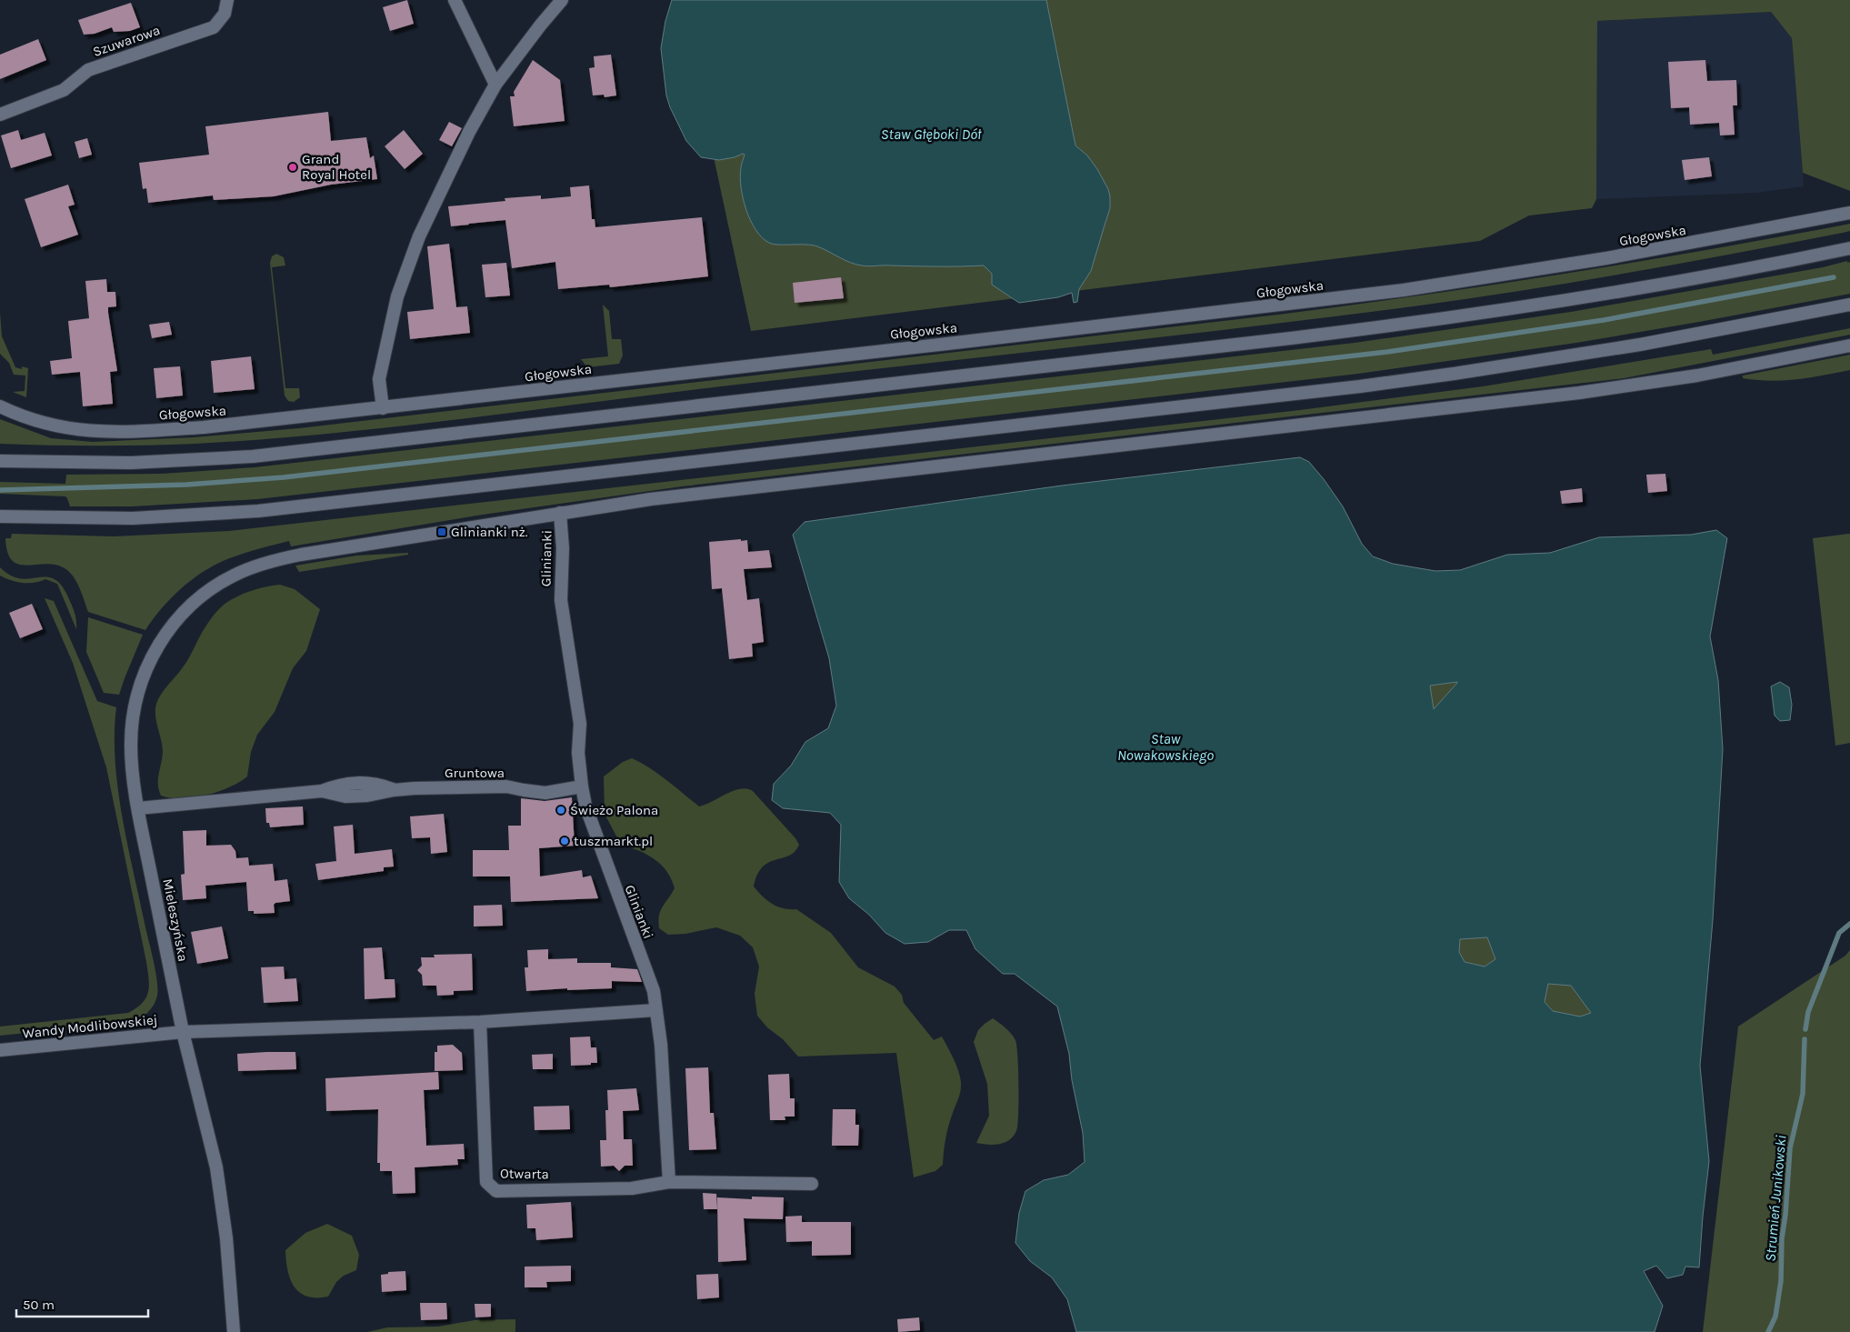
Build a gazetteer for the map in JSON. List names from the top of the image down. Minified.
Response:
{"streets":{"street":["Szuwarowa","Głogowska","Glinianki","Gruntowa","Mieleszyńska","Wandy Modlibowskiej","Otwarta"]},"crossings":[["Glinianki","Gruntowa"],["Glinianki","Mieleszyńska"],["Glinianki","Otwarta"],["Gruntowa","Mieleszyńska"],["Mieleszyńska","Wandy Modlibowskiej"]],"water":["Staw Głęboki Dół","Staw Nowakowskiego","Strumień Junikowski"],"places":{"other":["Grand Royal Hotel","Świeżo Palona","tuszmarkt.pl"],"transit":["Glinianki nż."]},"scale_bar":"50 m"}
